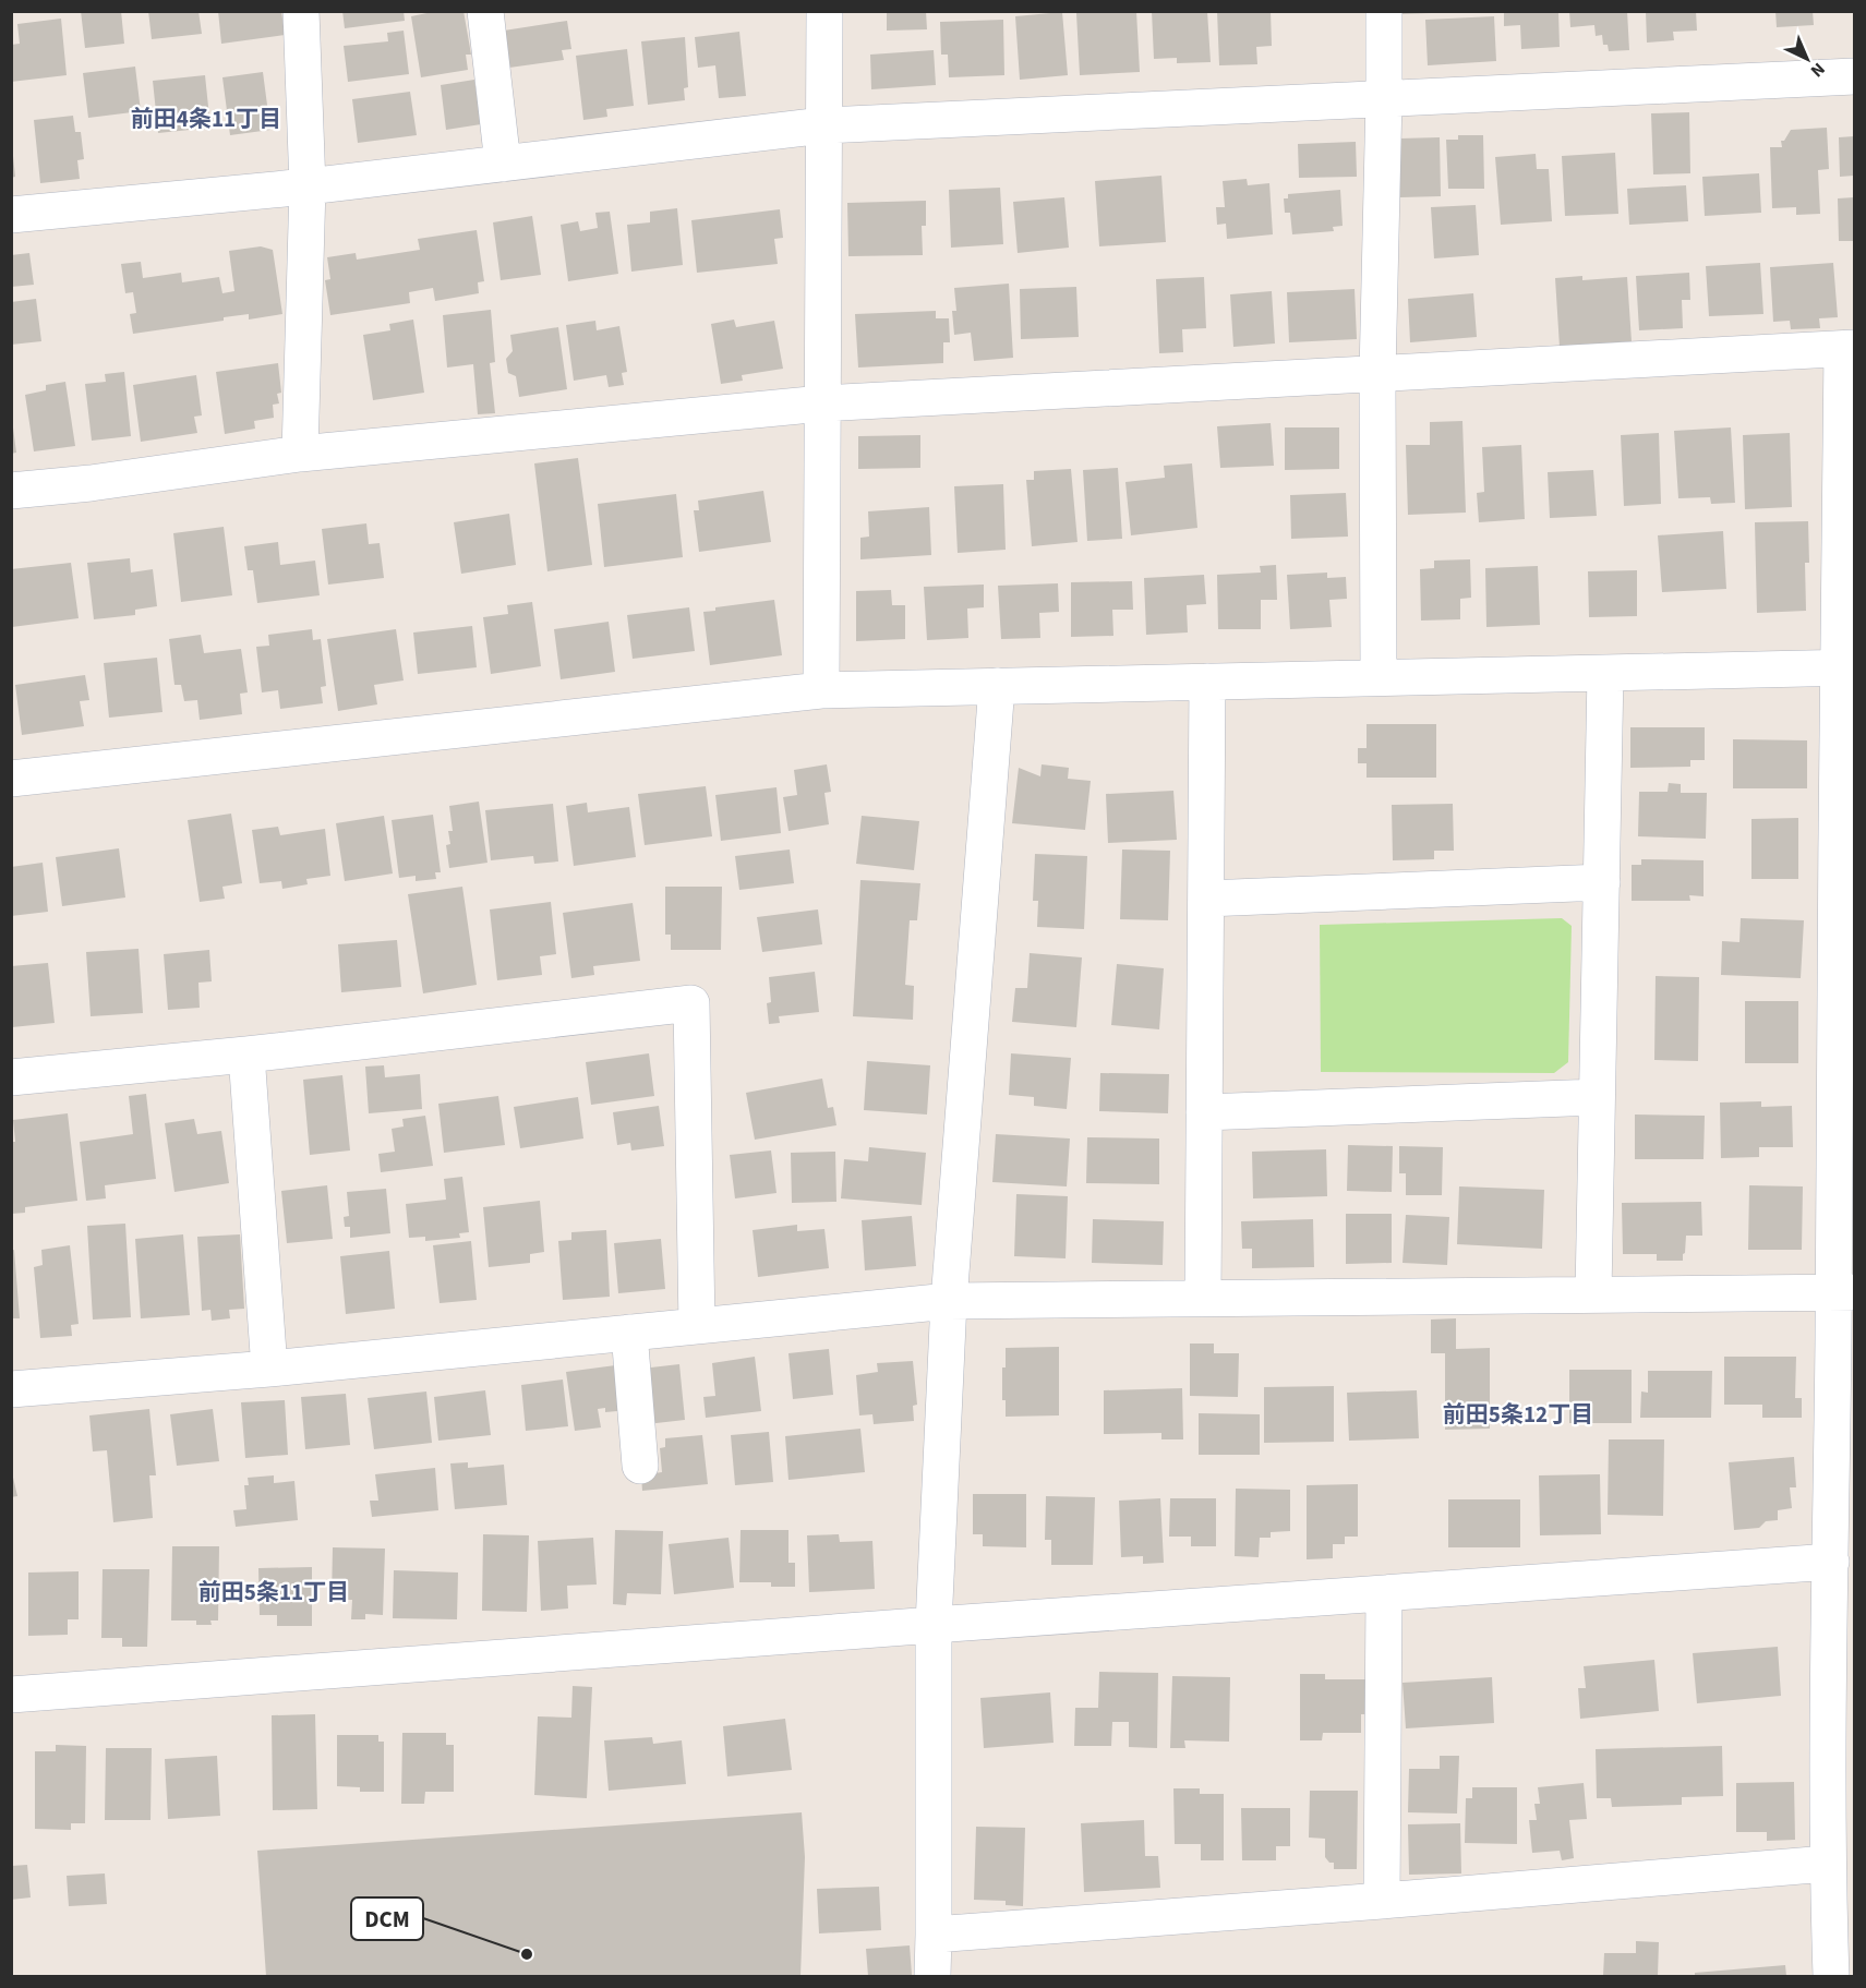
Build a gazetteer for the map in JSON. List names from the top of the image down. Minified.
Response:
{"districts":["前田4条11丁目","前田5条12丁目","前田5条11丁目"],"places":["DCM"],"north":"bottom right"}
